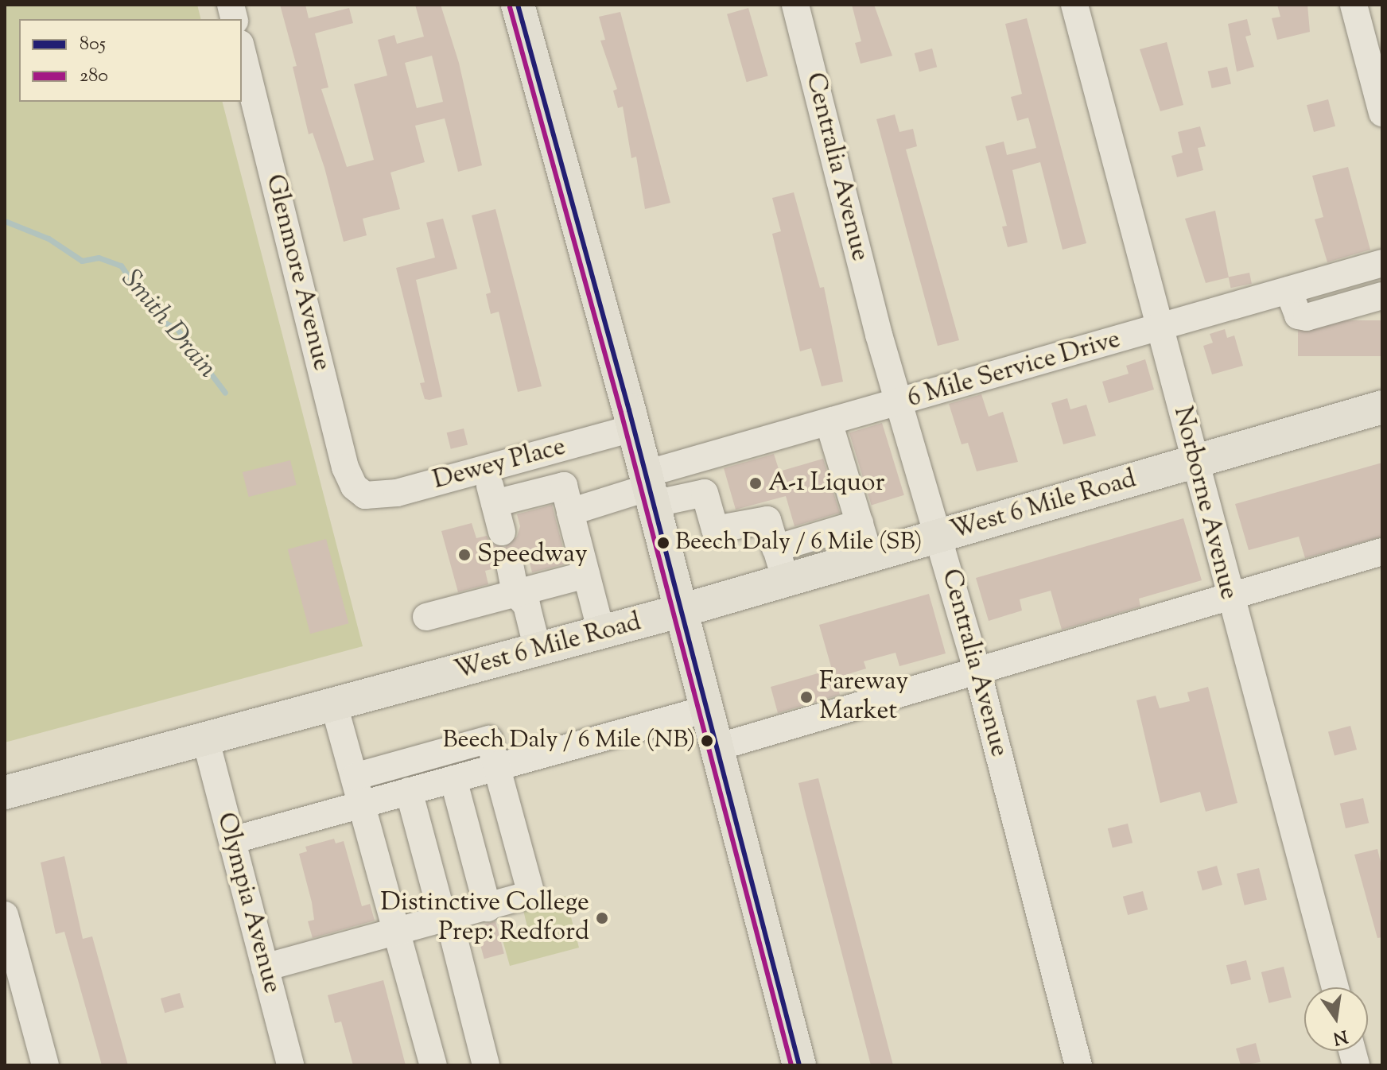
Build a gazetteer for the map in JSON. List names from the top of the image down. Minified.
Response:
{"streets":{"main road":["West 6 Mile Road"],"street":["Centralia Avenue","Glenmore Avenue","6 Mile Service Drive","Dewey Place","Norborne Avenue","Olympia Avenue"]},"crossings":[["Centralia Avenue","6 Mile Service Drive"],["Centralia Avenue","West 6 Mile Road"],["Glenmore Avenue","Dewey Place"],["6 Mile Service Drive","Norborne Avenue"],["Norborne Avenue","West 6 Mile Road"],["West 6 Mile Road","Olympia Avenue"]],"water":["Smith Drain"],"places":["A-1 Liquor","Beech Daly / 6 Mile (SB)","Speedway","Fareway Market","Beech Daly / 6 Mile (NB)","Distinctive College Prep: Redford"],"lines":["transit line 805","transit line 280"],"legend":["805","280"],"north":"bottom"}
